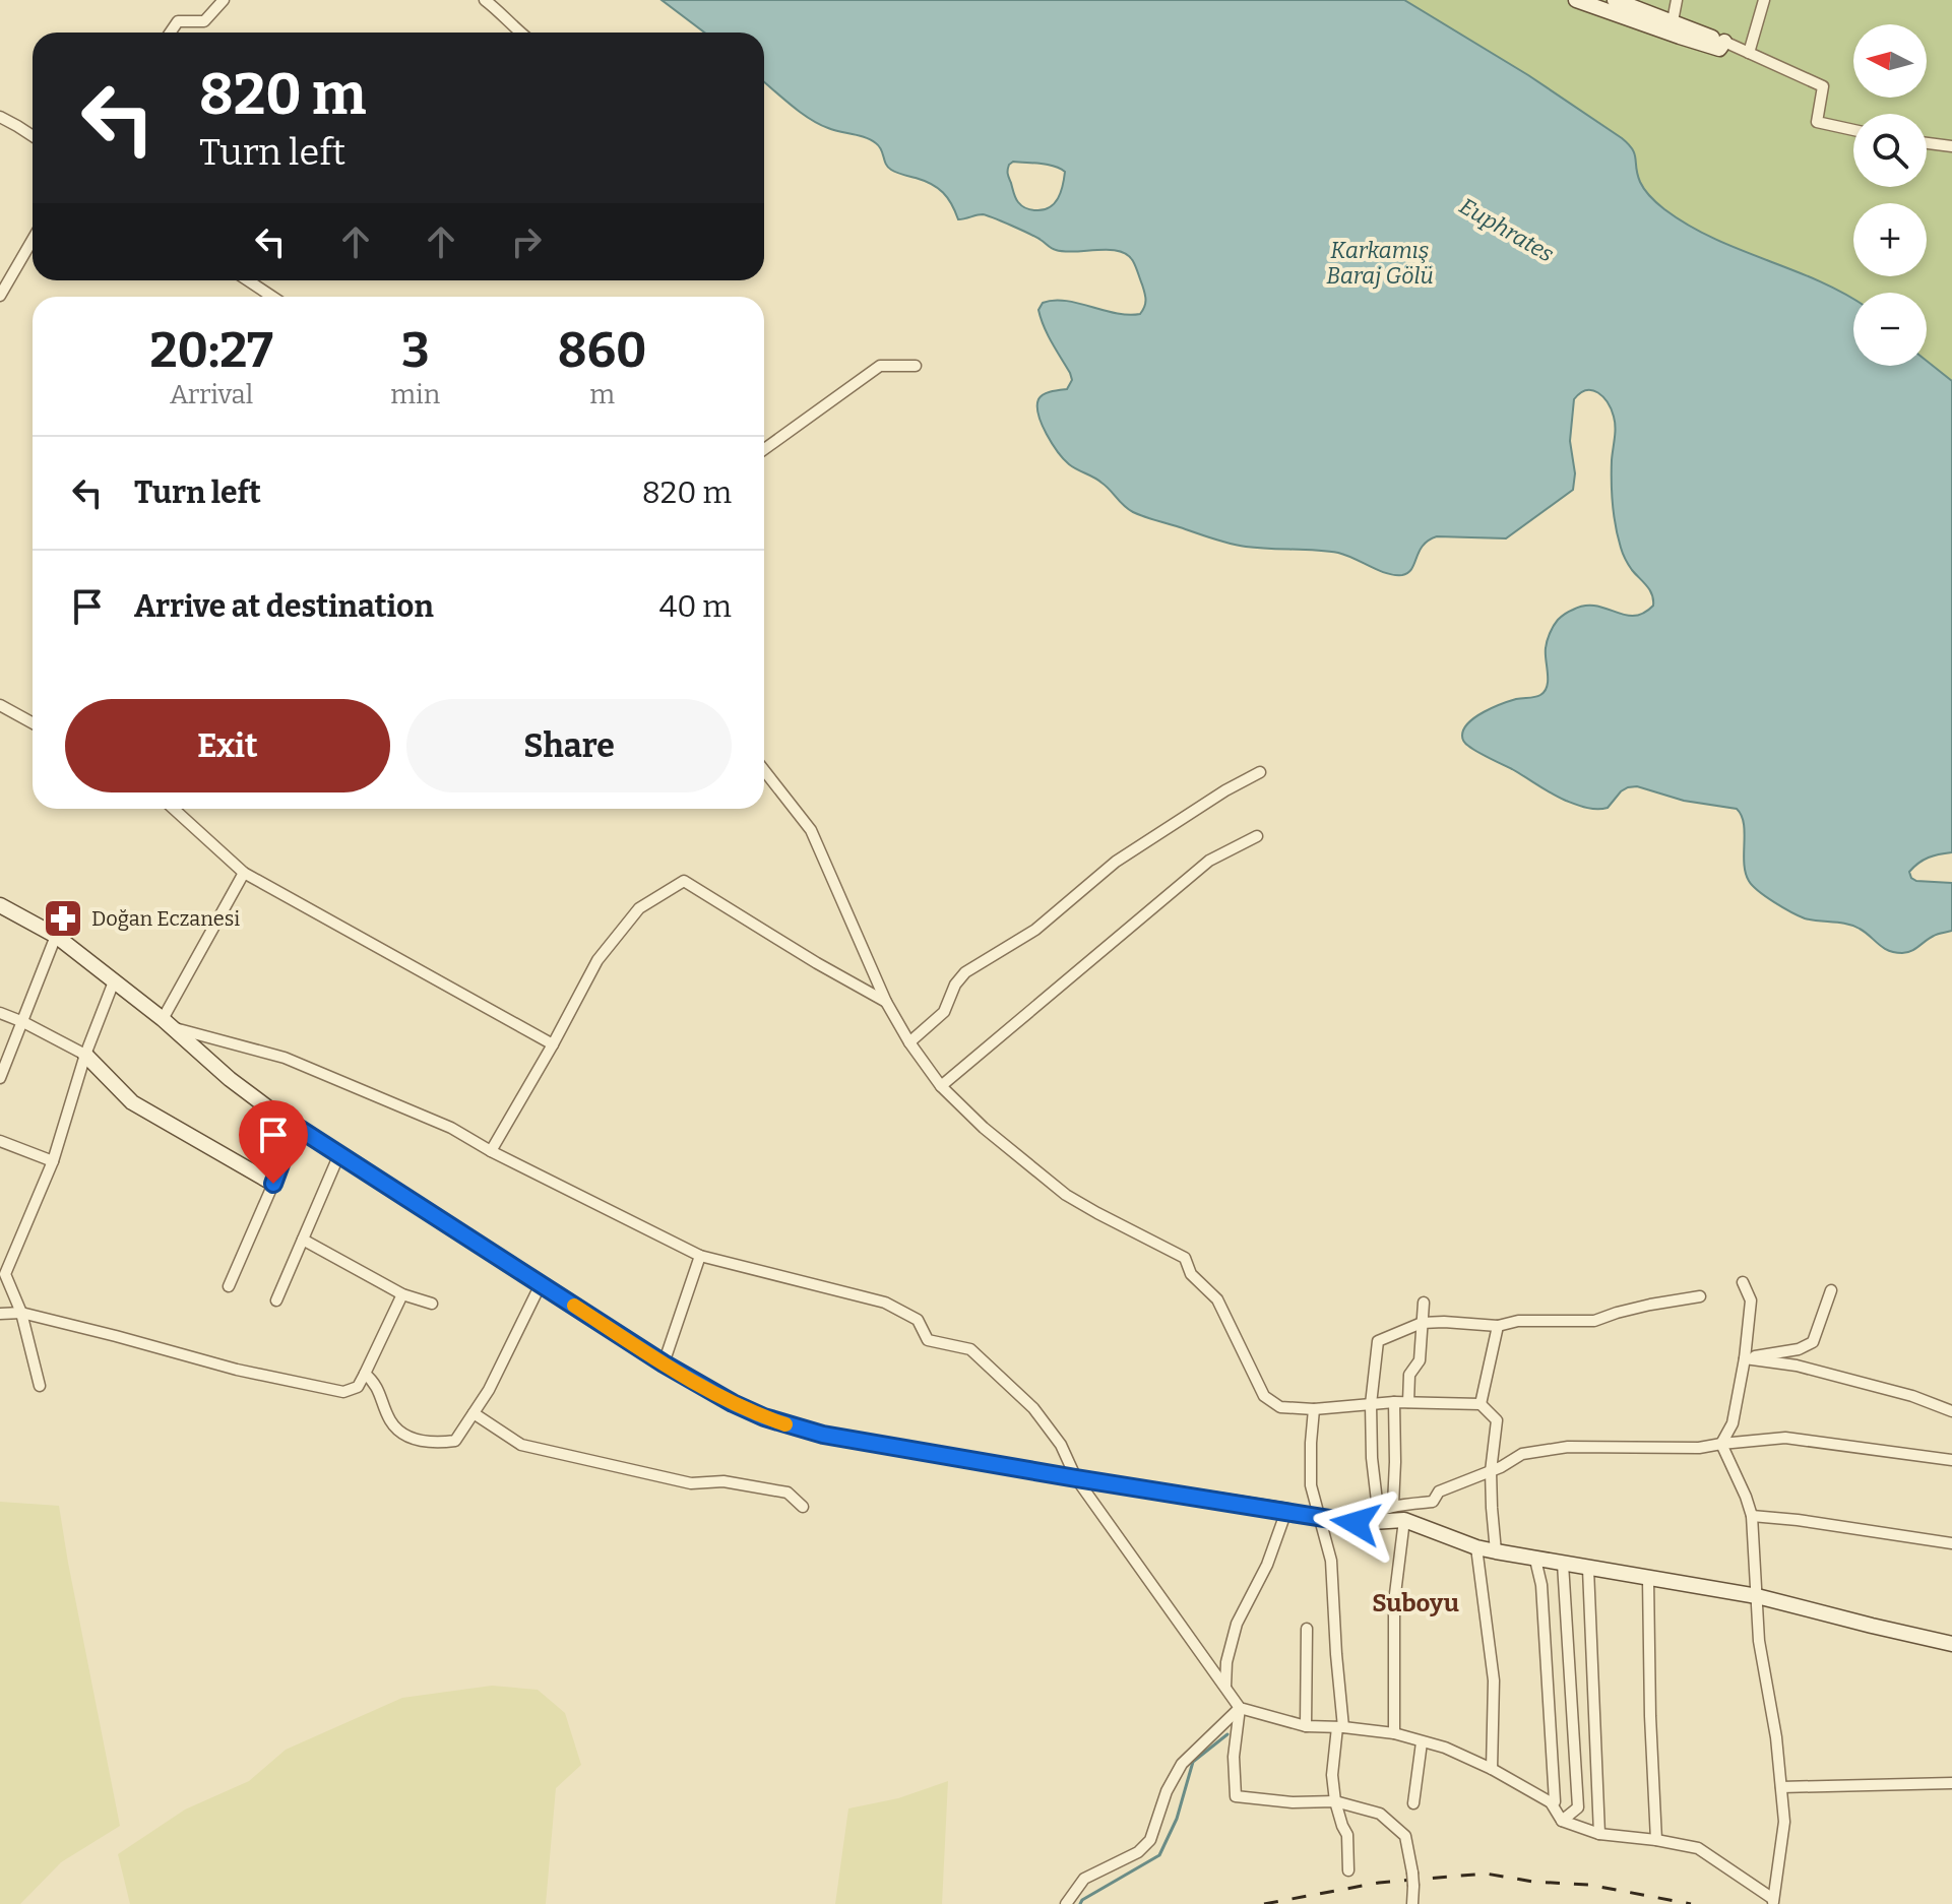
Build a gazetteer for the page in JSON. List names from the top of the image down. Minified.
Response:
{"districts":["Suboyu"],"water":["Euphrates","Karkamış Baraj Gölü"],"places":{"pharmacy":["Doğan Eczanesi"]},"north":"left","page":{"map_buttons":["+","−"],"turn":["820 m","Turn left"],"eta":["20:27","Arrival","3","min","860","m"],"list":[{"name":"Turn left","value":"820 m"},{"name":"Arrive at destination","value":"40 m"}],"buttons":["Exit","Share"]}}
